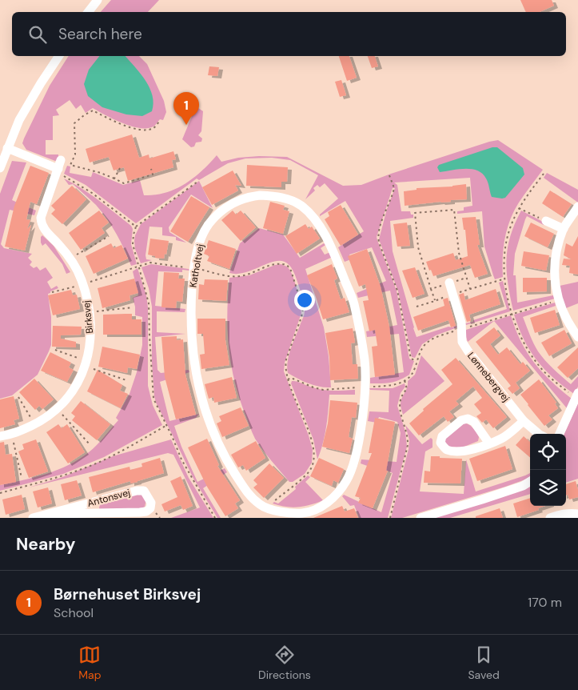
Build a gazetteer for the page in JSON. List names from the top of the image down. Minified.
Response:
{"streets":{"street":["Katholtvej","Birksvej","Lønnebergvej","Antonsvej"]},"page":{"search":"Search here","pins":"1","heading":"Nearby","list":[{"mark":"1","name":"Børnehuset Birksvej","note":"School","value":"170 m"}],"nav":["Map","Directions","Saved"]}}
